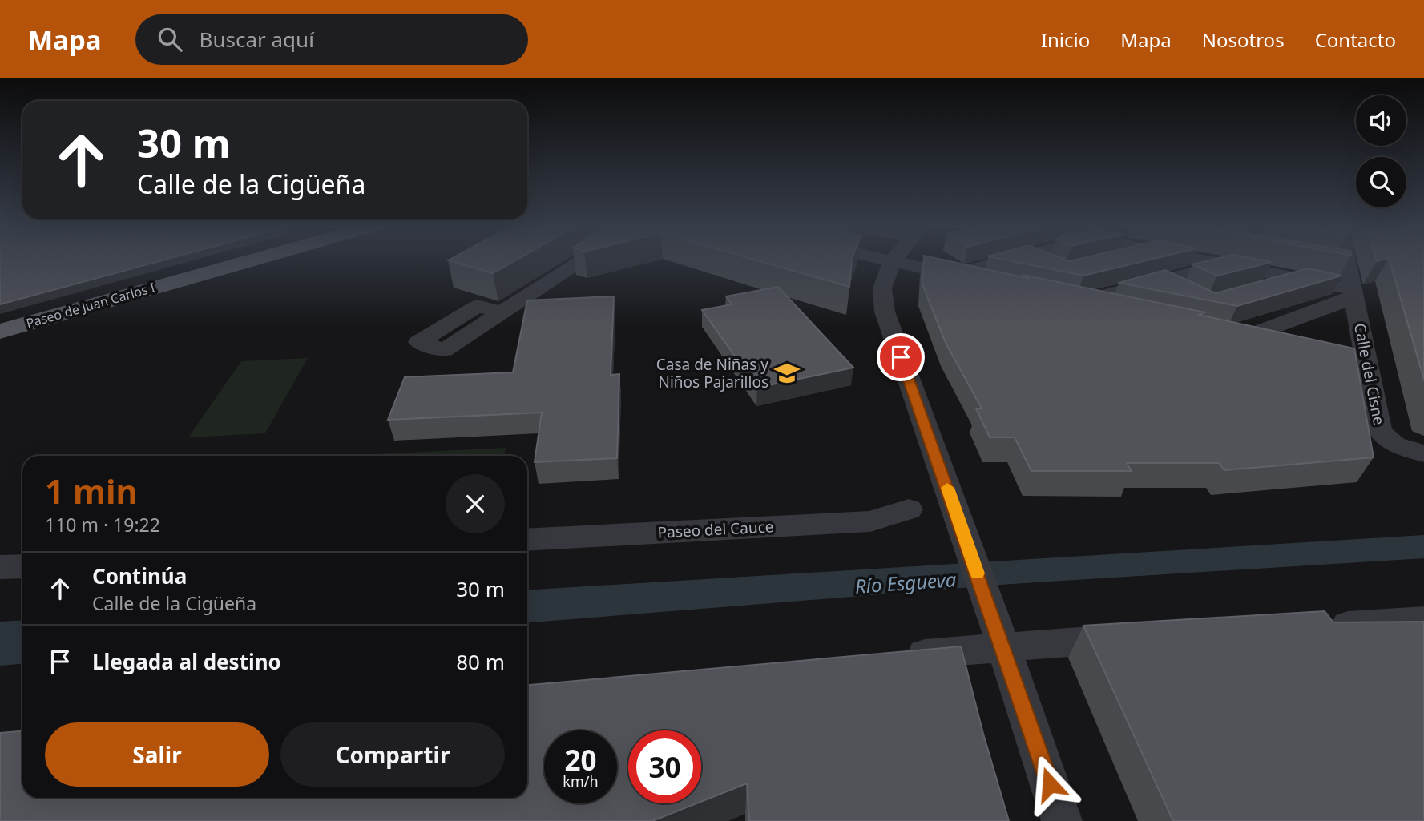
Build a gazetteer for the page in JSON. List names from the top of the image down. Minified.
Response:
{"streets":{"main road":["Paseo de Juan Carlos I"],"street":["Calle del Cisne","Paseo del Cauce"]},"water":["Río Esgueva"],"places":{"school or university":["Casa de Niñas y Niños Pajarillos"]},"page":{"header":"Mapa","search":"Buscar aquí","nav":["Inicio","Mapa","Nosotros","Contacto"],"turn":["30 m","Calle de la Cigüeña"],"heading":["1 min","110 m · 19:22"],"list":[{"name":"Continúa","note":"Calle de la Cigüeña","value":"30 m"},{"name":"Llegada al destino","value":"80 m"}],"buttons":["Salir","Compartir"],"speed":"20 km/h","limit":"30"}}
